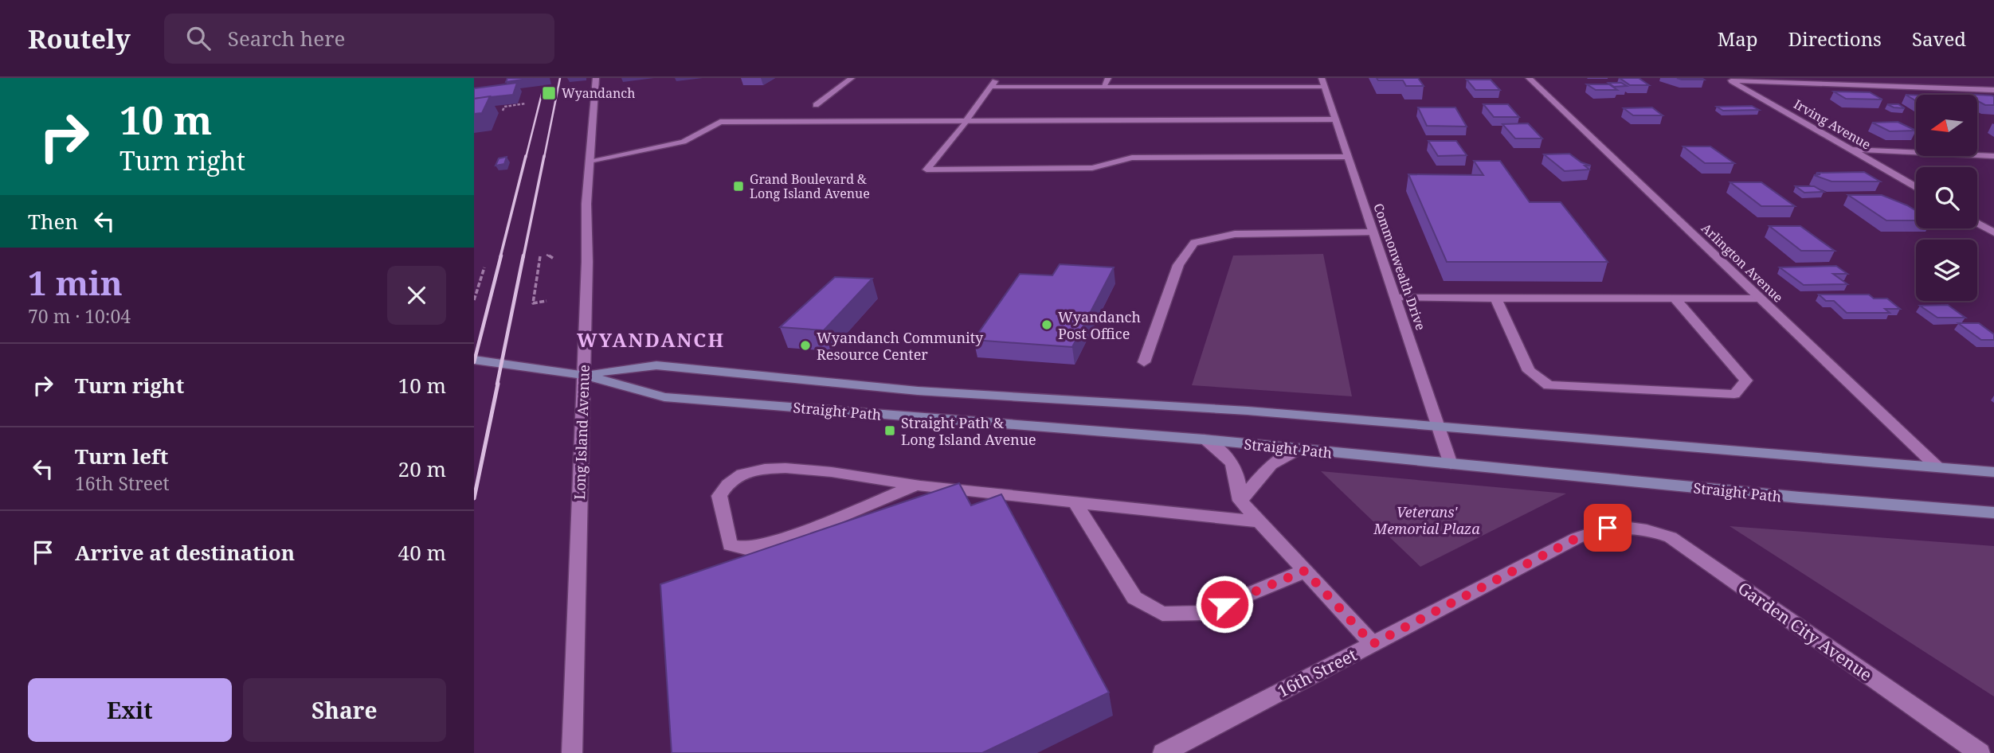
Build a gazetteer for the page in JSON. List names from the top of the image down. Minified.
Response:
{"streets":{"main road":["Straight Path"],"street":["Irving Avenue","Arlington Avenue","Commonwealth Drive","Long Island Avenue","Garden City Avenue","16th Street"]},"crossings":[["Arlington Avenue","Straight Path"],["Commonwealth Drive","Straight Path"],["Straight Path","Long Island Avenue"],["Garden City Avenue","16th Street"]],"districts":["WYANDANCH"],"parks":["Veterans' Memorial Plaza"],"places":{"transit":["Wyandanch","Grand Boulevard & Long Island Avenue","Straight Path & Long Island Avenue"],"other":["Wyandanch Post Office","Wyandanch Community Resource Center"]},"north":"left","page":{"header":"Routely","search":"Search here","nav":["Map","Directions","Saved"],"turn":["10 m","Turn right"],"then":"Then","heading":["1 min","70 m · 10:04"],"list":[{"name":"Turn right","value":"10 m"},{"name":"Turn left","note":"16th Street","value":"20 m"},{"name":"Arrive at destination","value":"40 m"}],"buttons":["Exit","Share"]}}
